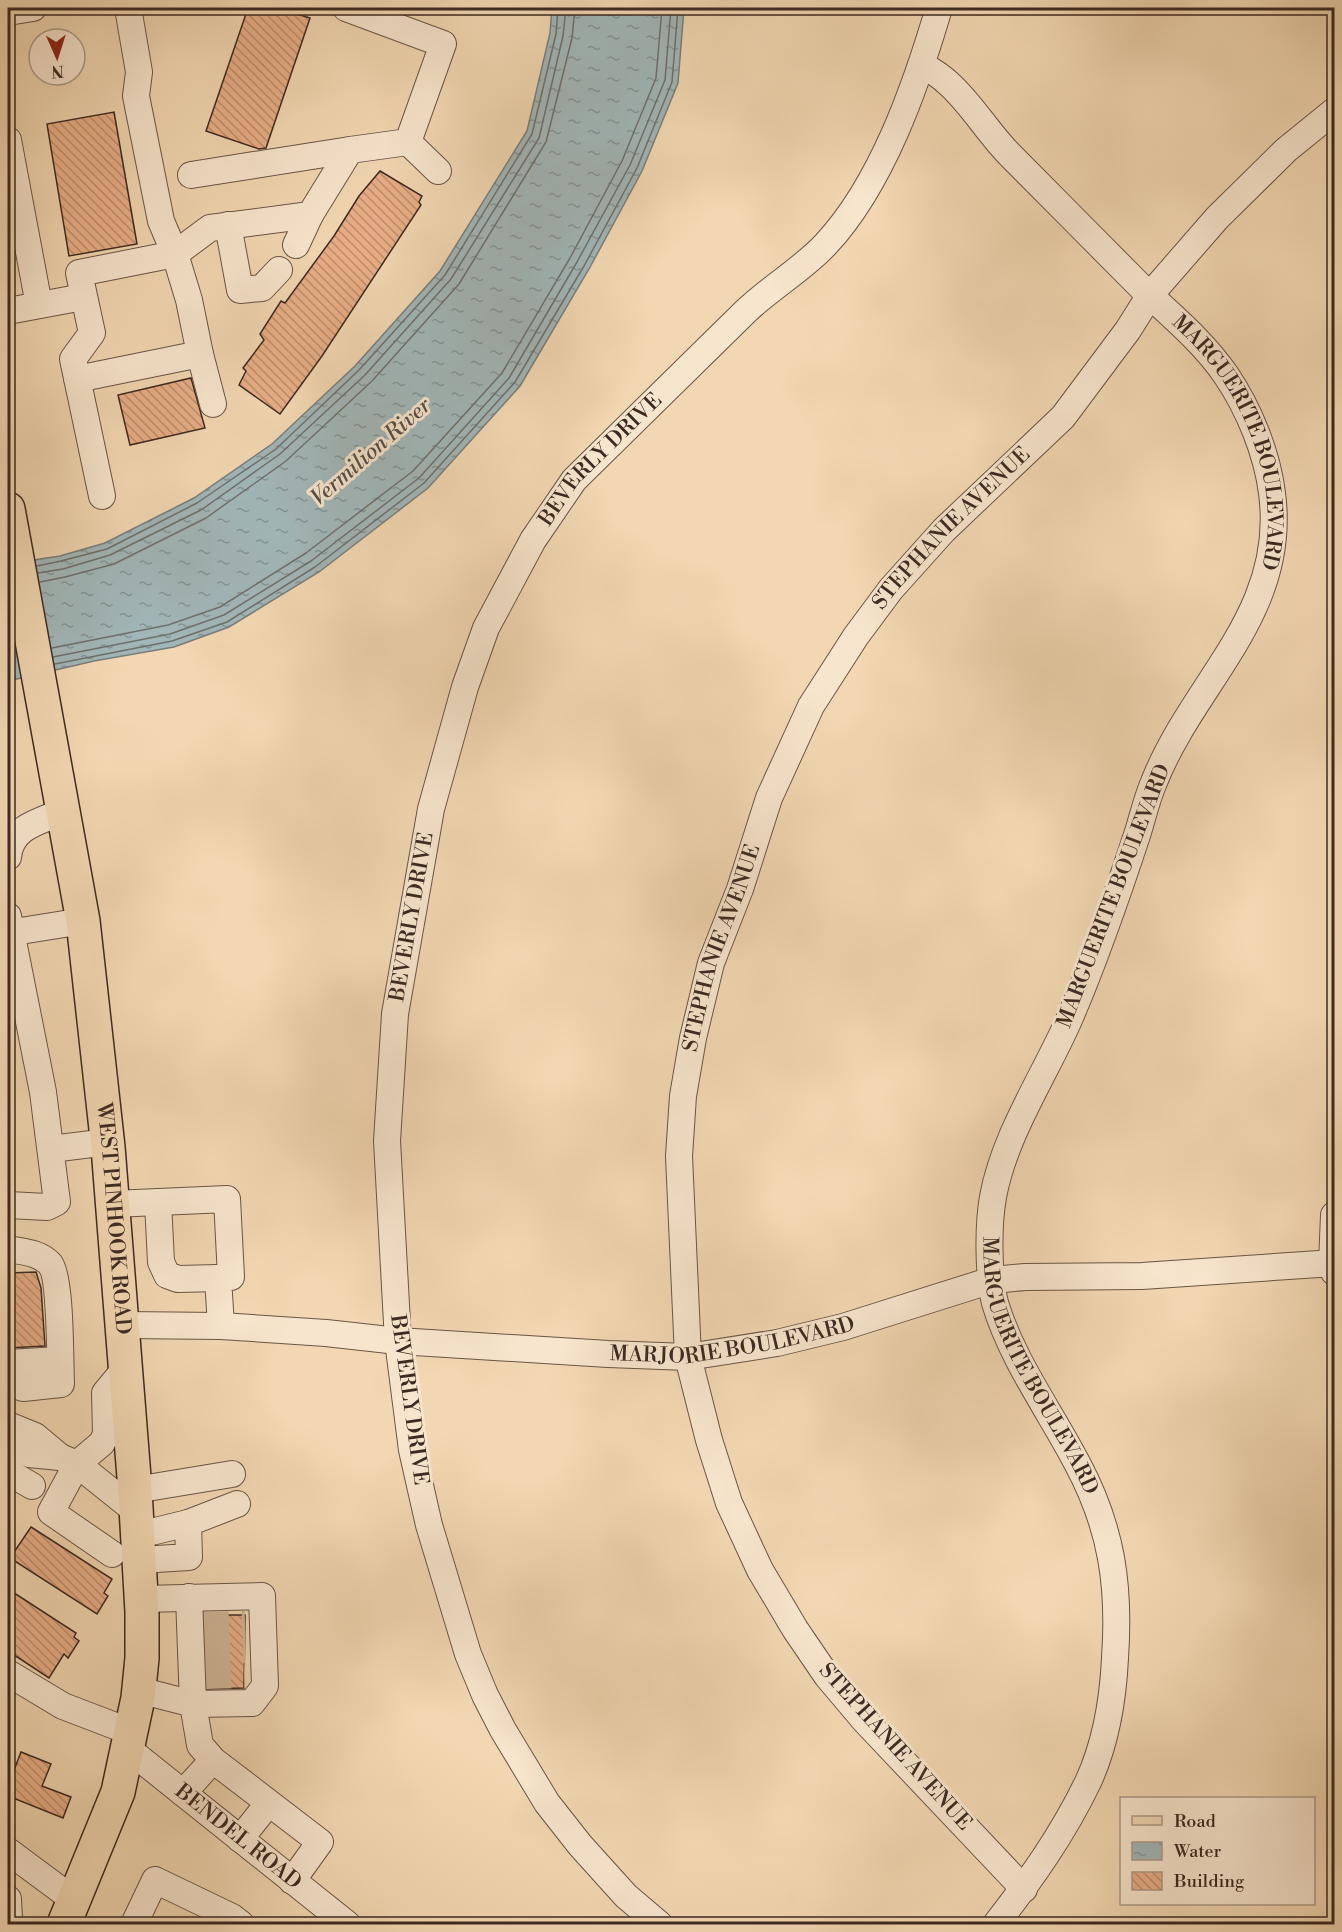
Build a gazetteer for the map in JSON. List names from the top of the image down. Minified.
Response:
{"streets":{"main road":["WEST PINHOOK ROAD"],"street":["MARGUERITE BOULEVARD","BEVERLY DRIVE","STEPHANIE AVENUE","MARJORIE BOULEVARD","BENDEL ROAD"]},"crossings":[["MARGUERITE BOULEVARD","BEVERLY DRIVE"],["MARGUERITE BOULEVARD","STEPHANIE AVENUE"],["MARGUERITE BOULEVARD","MARJORIE BOULEVARD"],["BEVERLY DRIVE","MARJORIE BOULEVARD"],["STEPHANIE AVENUE","MARJORIE BOULEVARD"],["WEST PINHOOK ROAD","MARJORIE BOULEVARD"],["WEST PINHOOK ROAD","BENDEL ROAD"]],"water":["Vermilion River"],"legend":["Road","Water","Building"],"north":"bottom"}
